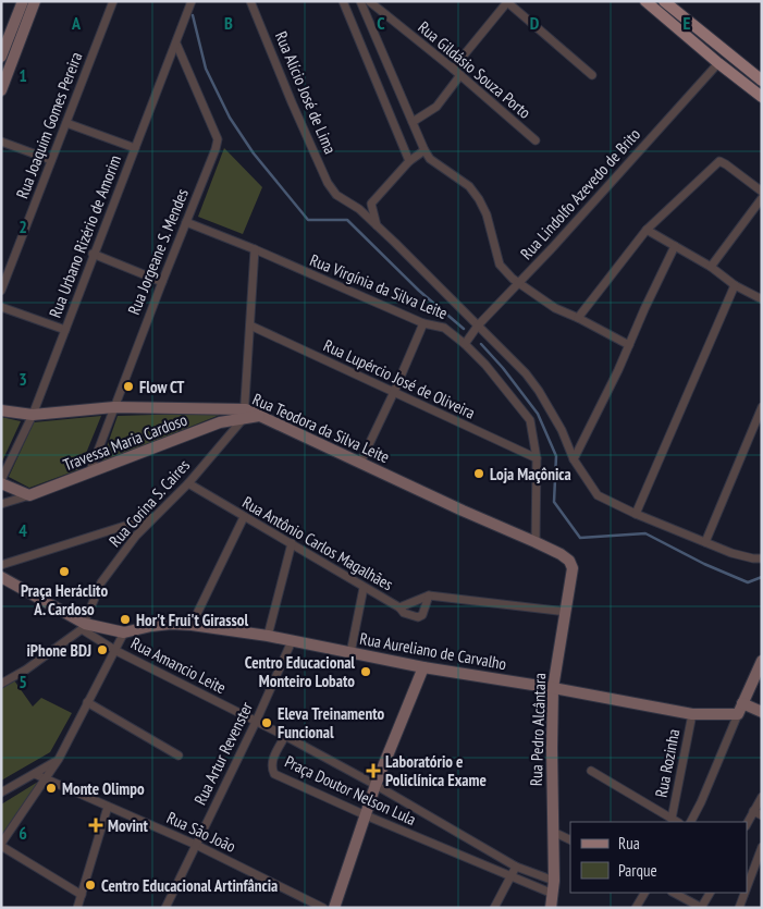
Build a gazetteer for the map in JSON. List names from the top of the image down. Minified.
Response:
{"streets":{"street":["Rua Gildásio Souza Porto","Rua Alício José de Lima","Rua Joaquim Gomes Pereira","Rua Lindolfo Azevedo de Brito","Rua Urbano Rizério de Amorim","Rua Jorgeane S. Mendes","Rua Virgínia da Silva Leite","Rua Lupércio José de Oliveira","Rua Teodora da Silva Leite","Travessa Maria Cardoso","Rua Corina S. Caires","Rua Antônio Carlos Magalhães","Rua Aureliano de Carvalho","Rua Amancio Leite","Rua Pedro Alcântara","Rua Artur Revenster","Rua Rozinha","Praça Doutor Nelson Lula","Rua São João"]},"crossings":[["Rua Lindolfo Azevedo de Brito","Rua Virgínia da Silva Leite"],["Rua Urbano Rizério de Amorim","Rua Jorgeane S. Mendes"],["Rua Urbano Rizério de Amorim","Rua Teodora da Silva Leite"],["Rua Jorgeane S. Mendes","Rua Virgínia da Silva Leite"],["Rua Jorgeane S. Mendes","Rua Teodora da Silva Leite"],["Rua Jorgeane S. Mendes","Travessa Maria Cardoso"],["Rua Virgínia da Silva Leite","Rua Lupércio José de Oliveira"],["Rua Teodora da Silva Leite","Travessa Maria Cardoso"],["Rua Teodora da Silva Leite","Rua Corina S. Caires"],["Rua Teodora da Silva Leite","Rua Pedro Alcântara"],["Travessa Maria Cardoso","Rua Corina S. Caires"],["Rua Corina S. Caires","Rua Antônio Carlos Magalhães"],["Rua Corina S. Caires","Rua Amancio Leite"],["Rua Antônio Carlos Magalhães","Rua Pedro Alcântara"],["Rua Aureliano de Carvalho","Rua Pedro Alcântara"],["Rua Aureliano de Carvalho","Rua Artur Revenster"],["Rua Aureliano de Carvalho","Rua Rozinha"],["Rua Amancio Leite","Rua Artur Revenster"],["Rua Amancio Leite","Praça Doutor Nelson Lula"],["Rua Pedro Alcântara","Praça Doutor Nelson Lula"],["Rua Artur Revenster","Rua São João"]],"places":{"other":["Flow CT","Loja Maçônica","Praça Heráclito A. Cardoso","Hor't Frui't Girassol","iPhone BDJ","Centro Educacional Monteiro Lobato","Eleva Treinamento Funcional","Monte Olimpo","Centro Educacional Artinfância"],"health":["Laboratório e Policlínica Exame","Movint"]},"legend":["Rua","Parque"],"grid":{"columns":["A","B","C","D","E"],"rows":["1","2","3","4","5","6"]}}
